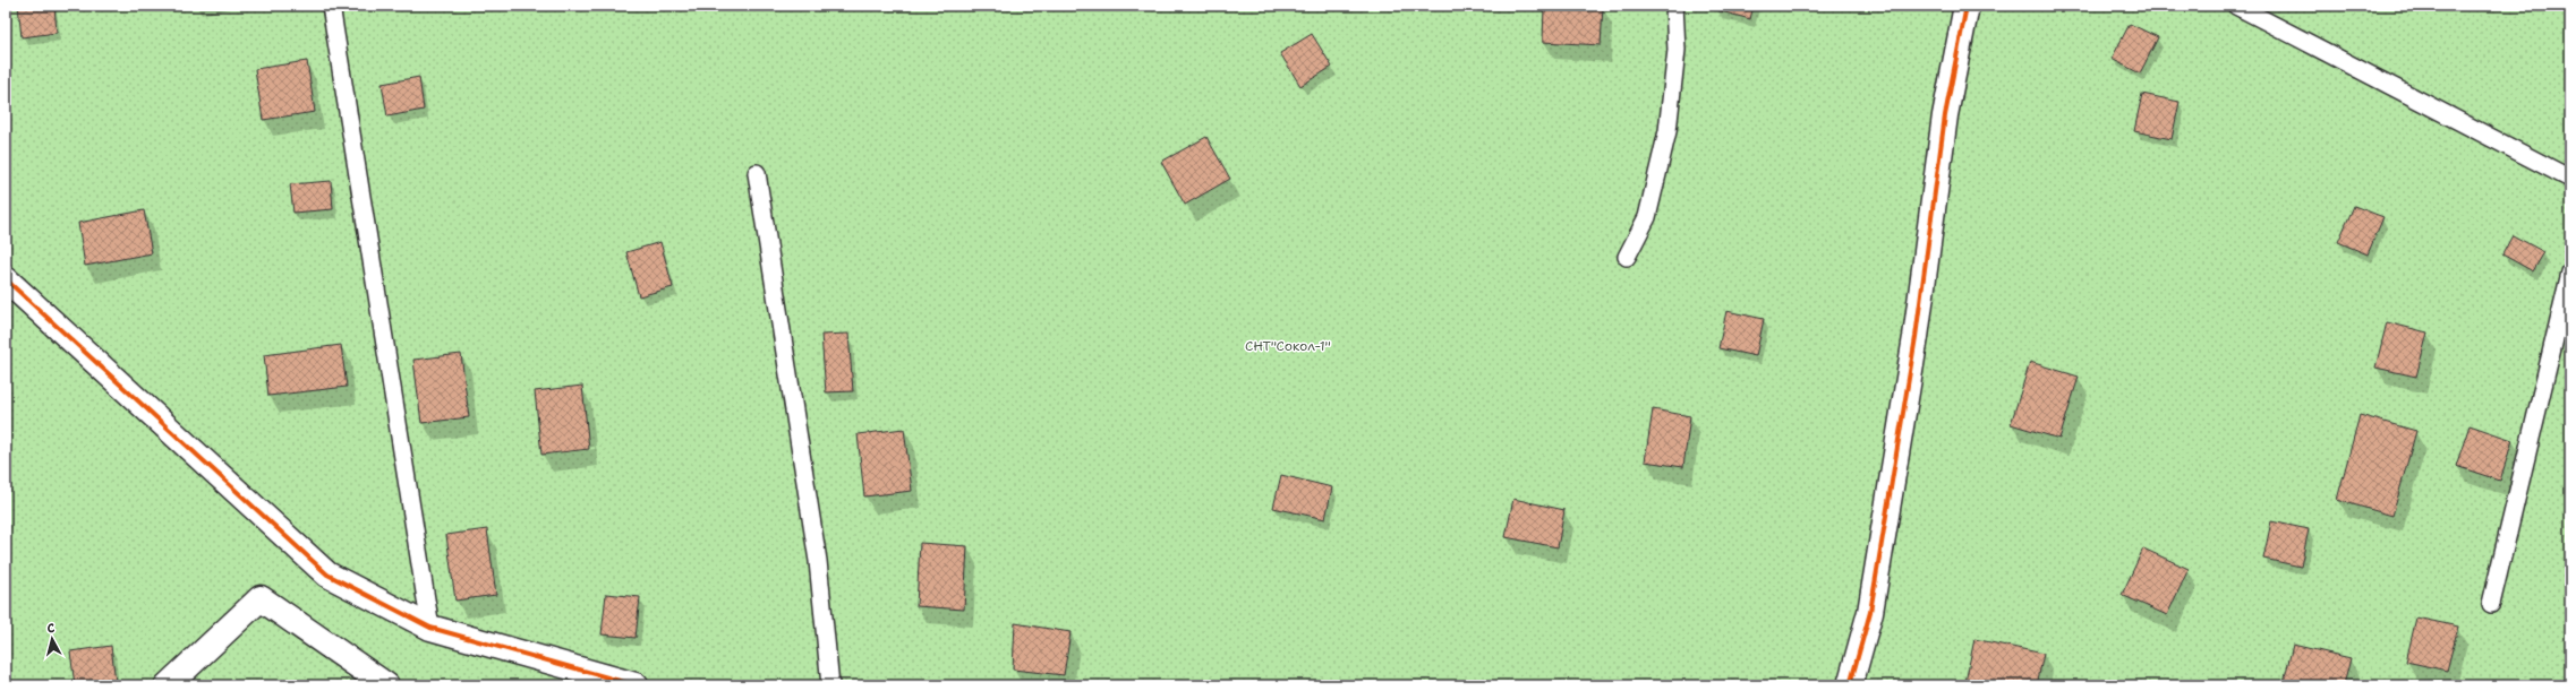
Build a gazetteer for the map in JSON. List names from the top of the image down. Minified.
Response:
{"parks":["СНТ\"Сокол-1\""],"north":"top"}
